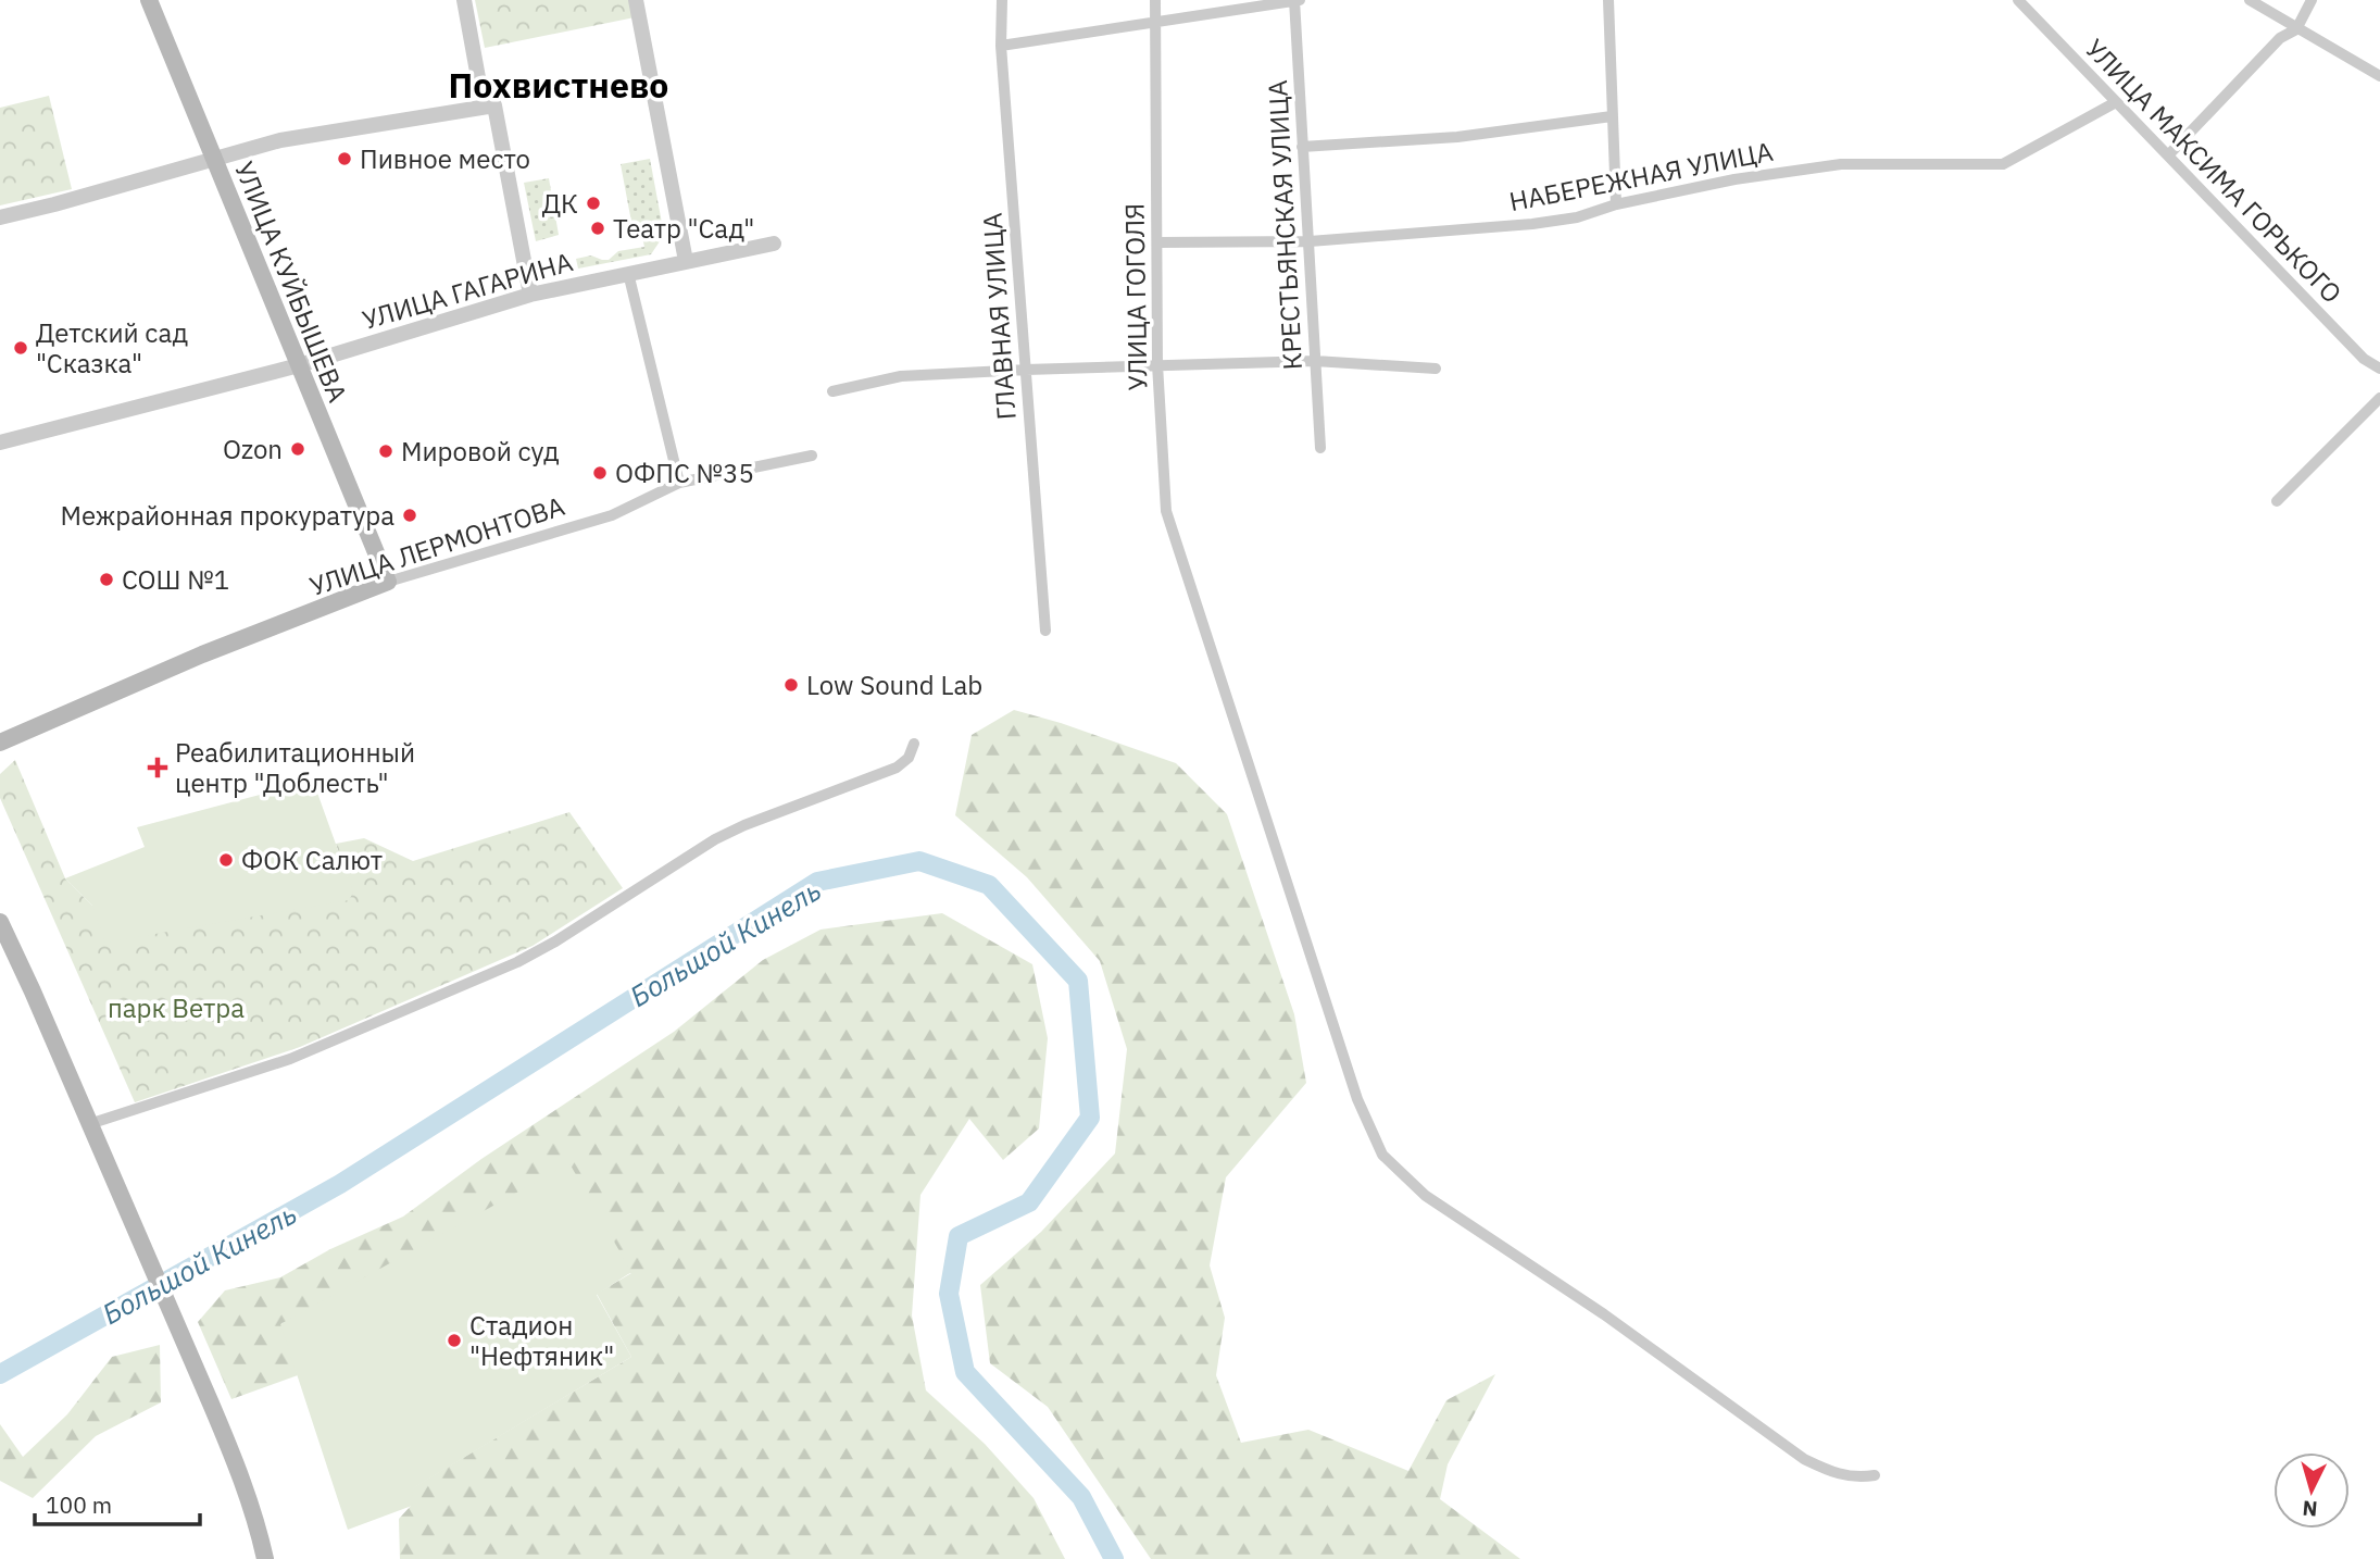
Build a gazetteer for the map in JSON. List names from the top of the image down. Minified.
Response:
{"streets":{"main road":["УЛИЦА КУЙБЫШЕВА","УЛИЦА ЛЕРМОНТОВА"],"street":["УЛИЦА МАКСИМА ГОРЬКОГО","НАБЕРЕЖНАЯ УЛИЦА","КРЕСТЬЯНСКАЯ УЛИЦА","УЛИЦА ГАГАРИНА","УЛИЦА ГОГОЛЯ","ГЛАВНАЯ УЛИЦА"]},"crossings":[["УЛИЦА МАКСИМА ГОРЬКОГО","НАБЕРЕЖНАЯ УЛИЦА"],["НАБЕРЕЖНАЯ УЛИЦА","КРЕСТЬЯНСКАЯ УЛИЦА"],["НАБЕРЕЖНАЯ УЛИЦА","УЛИЦА ГОГОЛЯ"],["УЛИЦА КУЙБЫШЕВА","УЛИЦА ГАГАРИНА"],["УЛИЦА КУЙБЫШЕВА","УЛИЦА ЛЕРМОНТОВА"]],"districts":["Похвистнево"],"water":["Большой Кинель"],"parks":["парк Ветра"],"places":{"other":["Пивное место","ДК","Театр \"Сад\"","Детский сад \"Сказка\"","Ozon","Мировой суд","ОФПС №35","Межрайонная прокуратура","СОШ №1","Low Sound Lab","ФОК Салют","Стадион \"Нефтяник\""],"health":["Реабилитационный центр \"Доблесть\""]},"scale_bar":"100 m","north":"bottom"}
